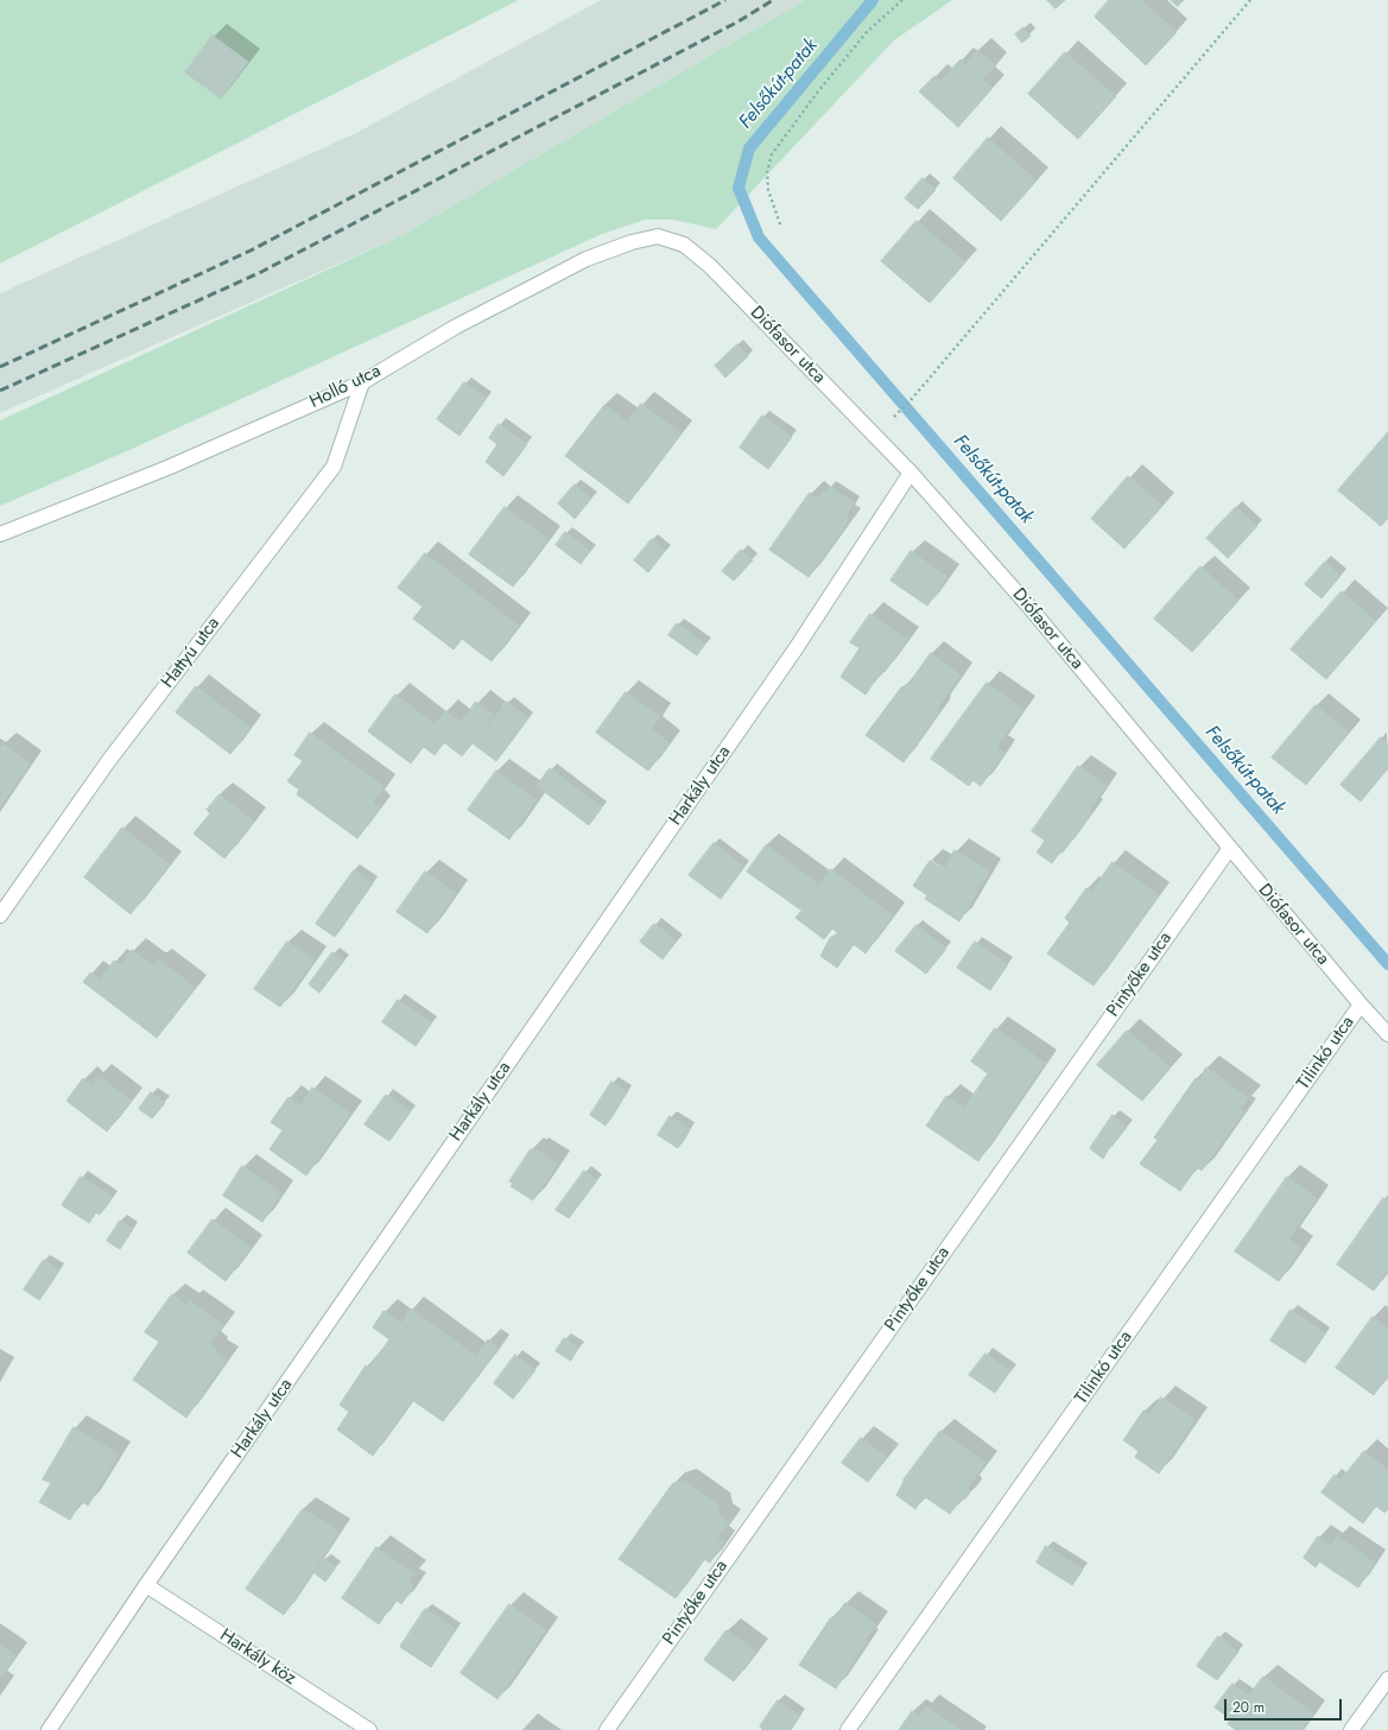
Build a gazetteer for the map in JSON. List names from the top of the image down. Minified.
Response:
{"streets":{"street":["Diófasor utca","Holló utca","Hattyú utca","Harkály utca","Pintyőke utca","Tilinkó utca","Harkály köz"]},"crossings":[["Diófasor utca","Holló utca"],["Diófasor utca","Harkály utca"],["Diófasor utca","Pintyőke utca"],["Diófasor utca","Tilinkó utca"],["Holló utca","Hattyú utca"],["Harkály utca","Harkály köz"]],"water":["Felsőkút-patak"],"scale_bar":"20 m"}
